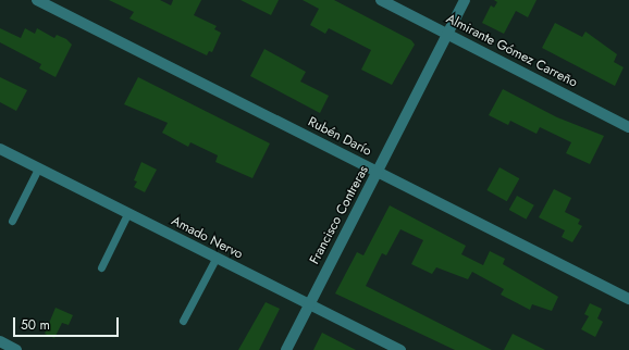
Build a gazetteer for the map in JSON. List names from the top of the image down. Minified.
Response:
{"streets":{"street":["Almirante Gómez Carreño","Rubén Darío","Francisco Contreras","Amado Nervo"]},"crossings":[["Almirante Gómez Carreño","Francisco Contreras"],["Rubén Darío","Francisco Contreras"],["Francisco Contreras","Amado Nervo"]],"scale_bar":"50 m"}
